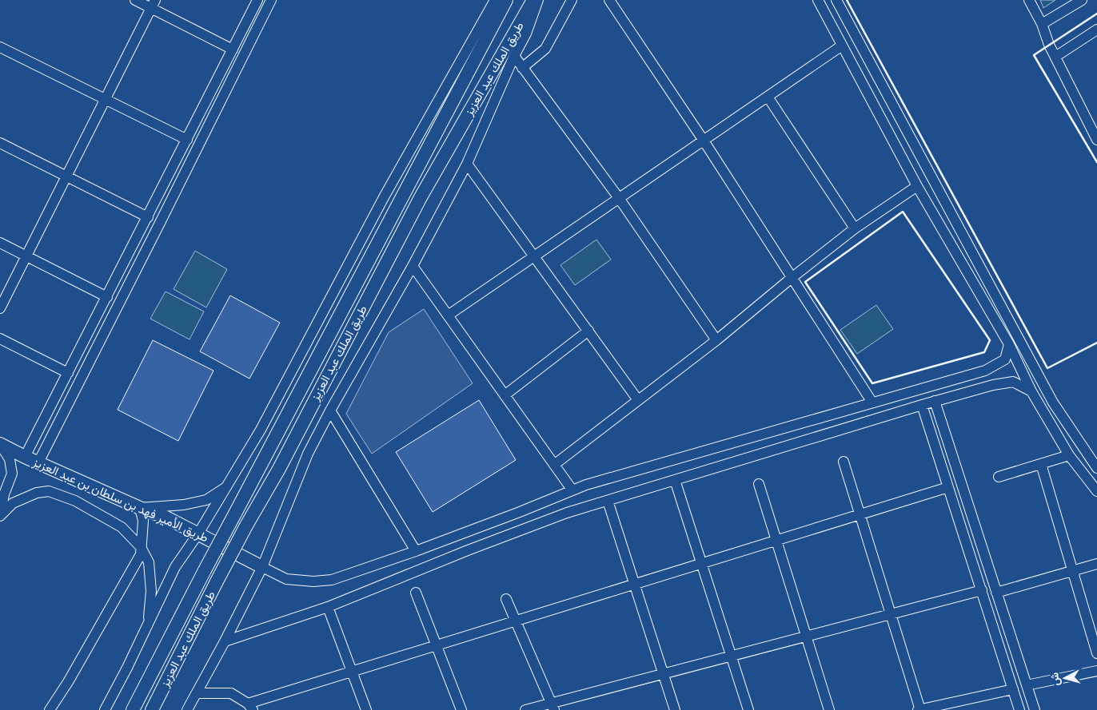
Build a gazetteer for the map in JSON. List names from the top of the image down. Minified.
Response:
{"streets":{"main road":["طريق الملك عبد العزيز","طريق الأمير فهد بن سلطان بن عبد العزيز"]},"north":"left"}
